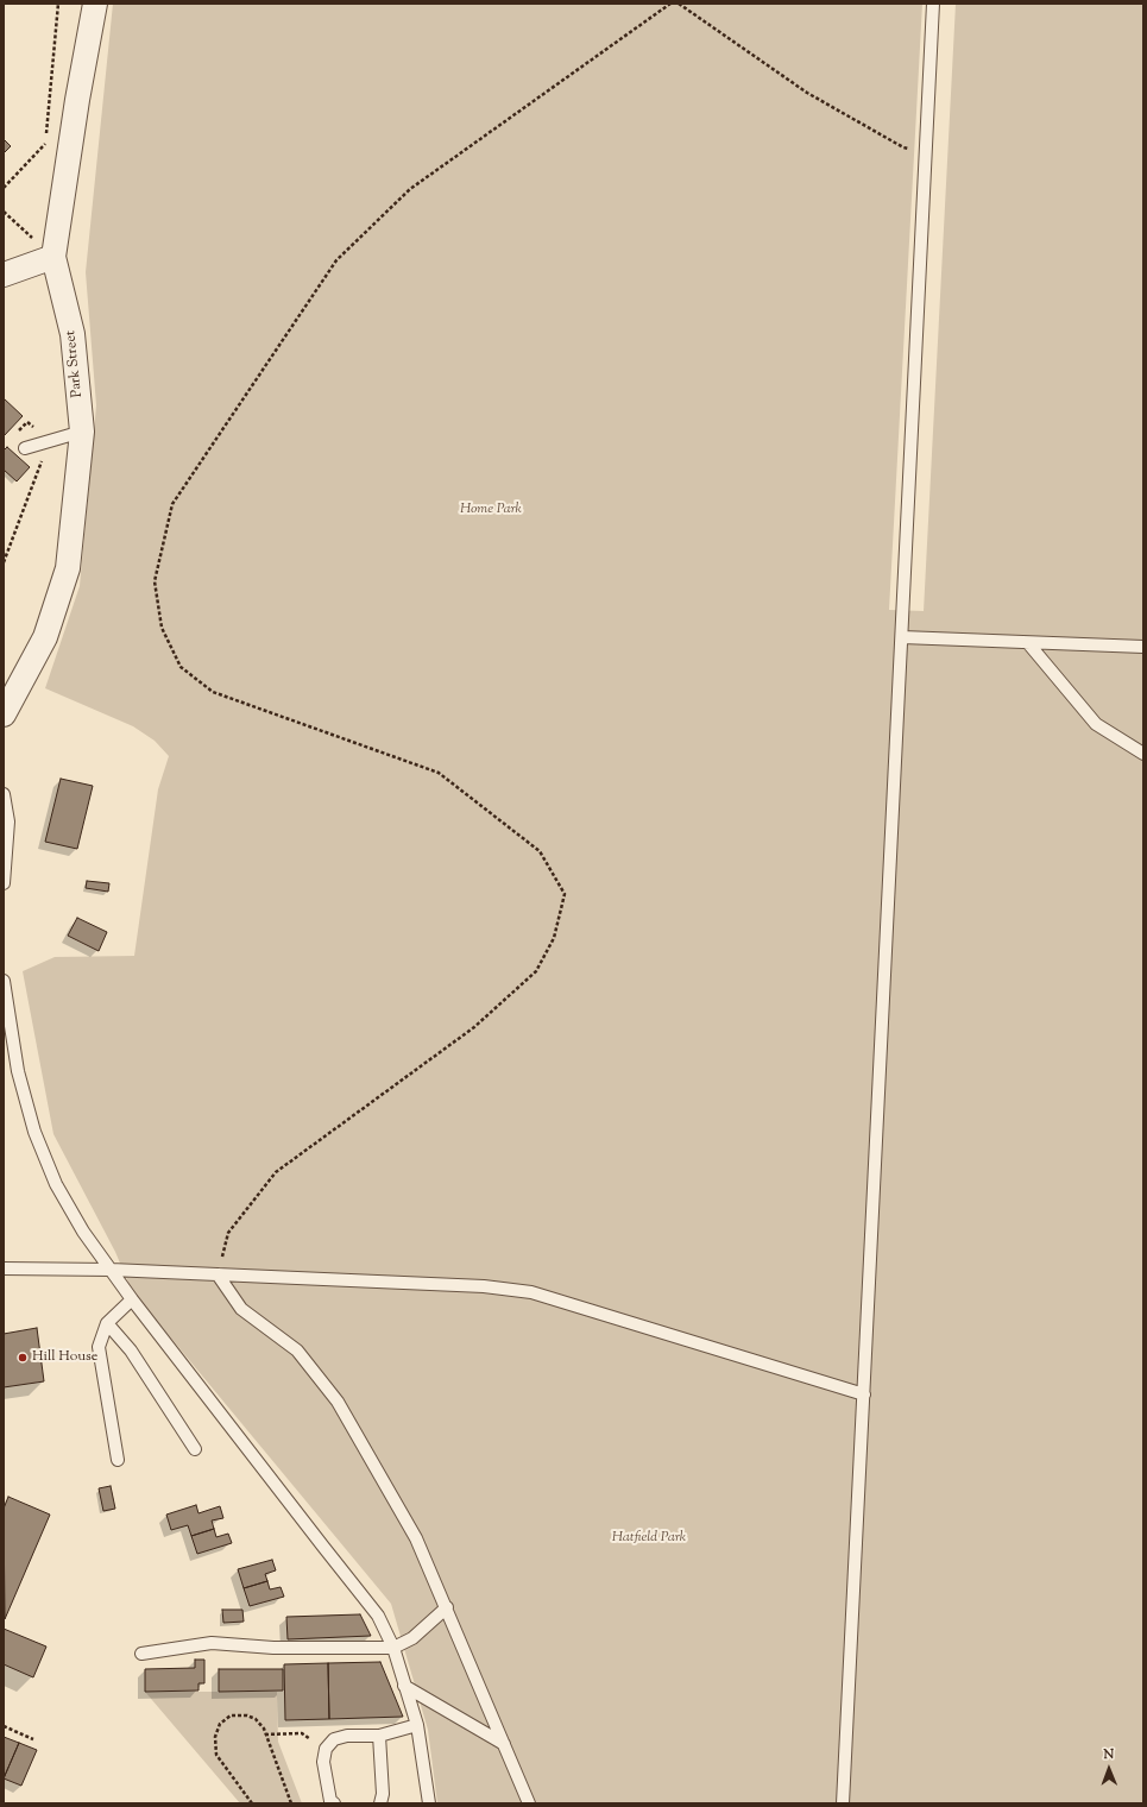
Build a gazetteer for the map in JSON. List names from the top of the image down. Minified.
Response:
{"streets":{"street":["Park Street"]},"parks":["Home Park","Hatfield Park"],"places":["Hill House"],"north":"top"}
